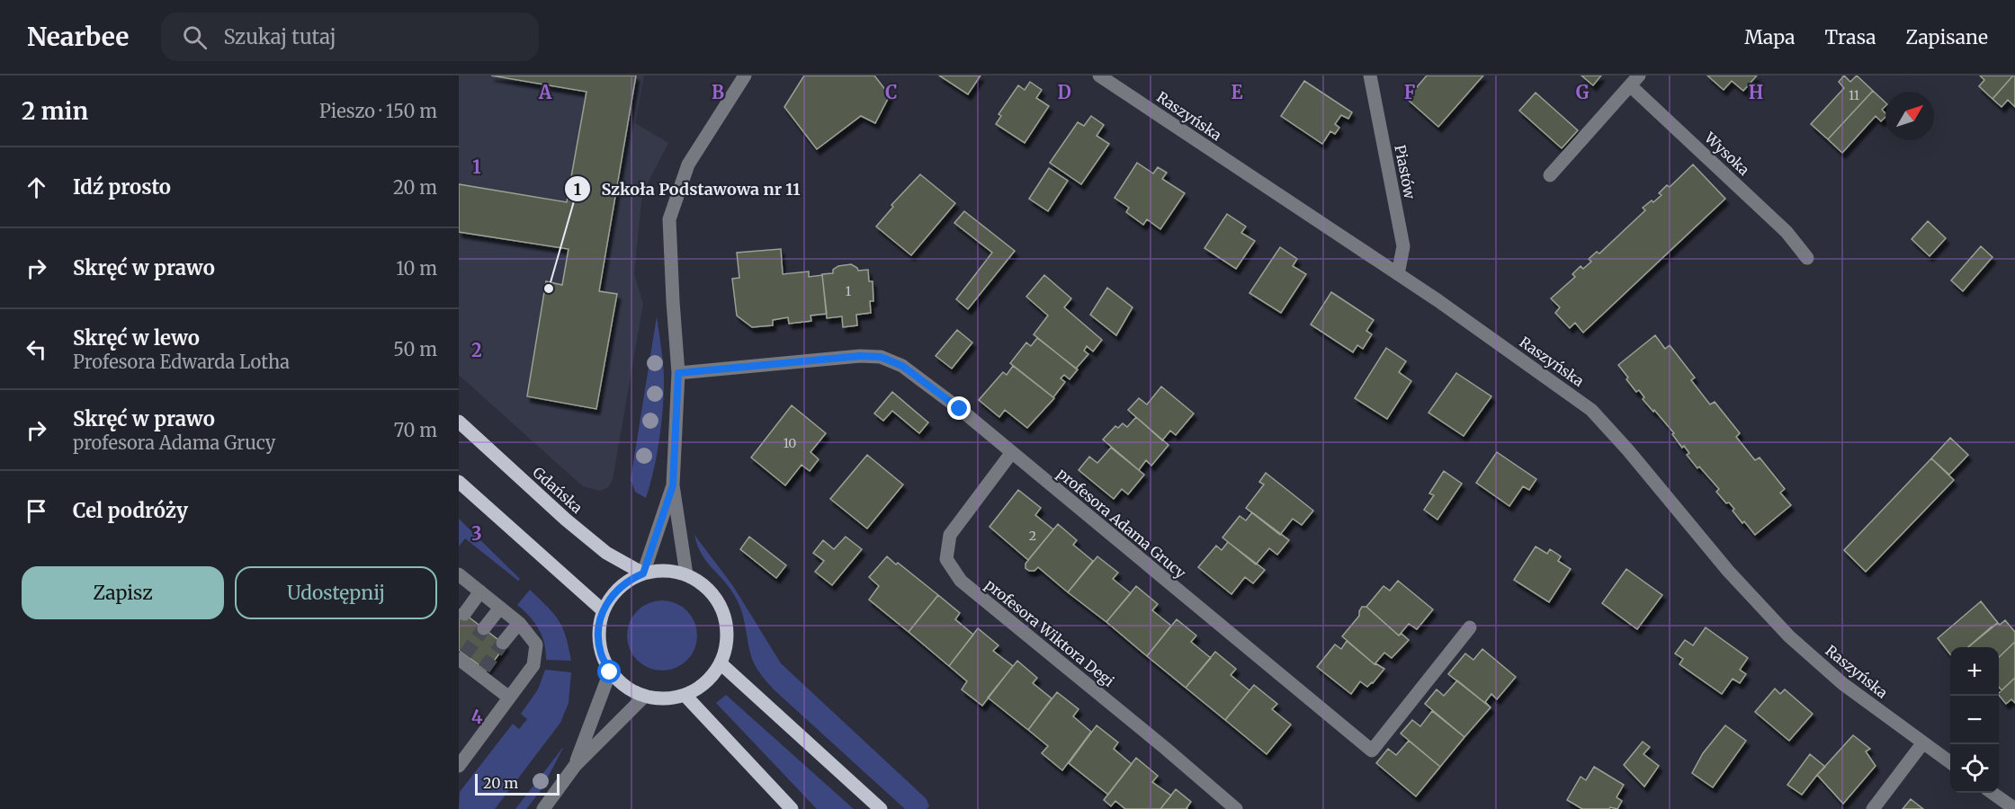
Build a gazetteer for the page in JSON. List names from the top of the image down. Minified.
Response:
{"streets":{"main road":["Gdańska"],"street":["Raszyńska","Wysoka","Piastów","profesora Adama Grucy","profesora Wiktora Degi"]},"crossings":[["Raszyńska","Piastów"],["profesora Adama Grucy","profesora Wiktora Degi"]],"places":["Szkoła Podstawowa nr 11"],"house_numbers":["11","1","10","2"],"scale_bar":"20 m","north":"top right","page":{"header":"Nearbee","search":"Szukaj tutaj","nav":["Mapa","Trasa","Zapisane"],"heading":["2 min","Pieszo · 150 m"],"list":[["Idź prosto","20 m"],["Skręć w prawo","10 m"],["Skręć w lewo","Profesora Edwarda Lotha","50 m"],["Skręć w prawo","profesora Adama Grucy","70 m"],"Cel podróży"],"buttons":["Zapisz","Udostępnij"],"map_buttons":["+","−"],"scale":"20 m"},"grid":{"columns":["A","B","C","D","E","F","G","H"],"rows":["1","2","3","4"]}}
